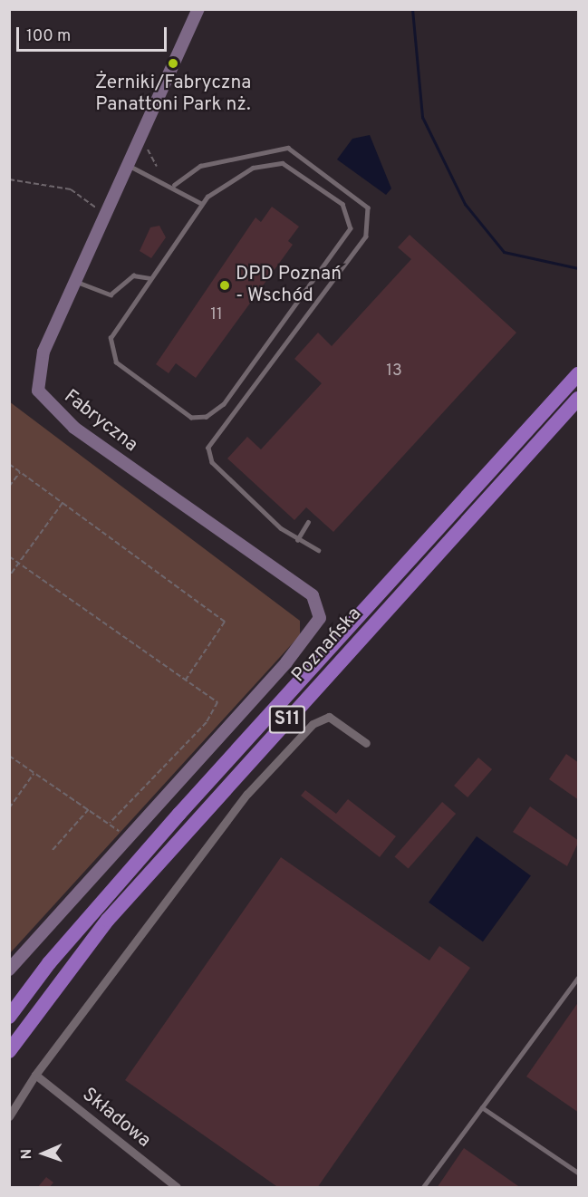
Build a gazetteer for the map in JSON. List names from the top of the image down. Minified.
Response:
{"streets":{"highway":["Poznańska","S11"],"street":["Fabryczna","Składowa"]},"places":["Żerniki/Fabryczna Panattoni Park nż.","DPD Poznań - Wschód"],"house_numbers":["11","13"],"scale_bar":"100 m","north":"left"}
